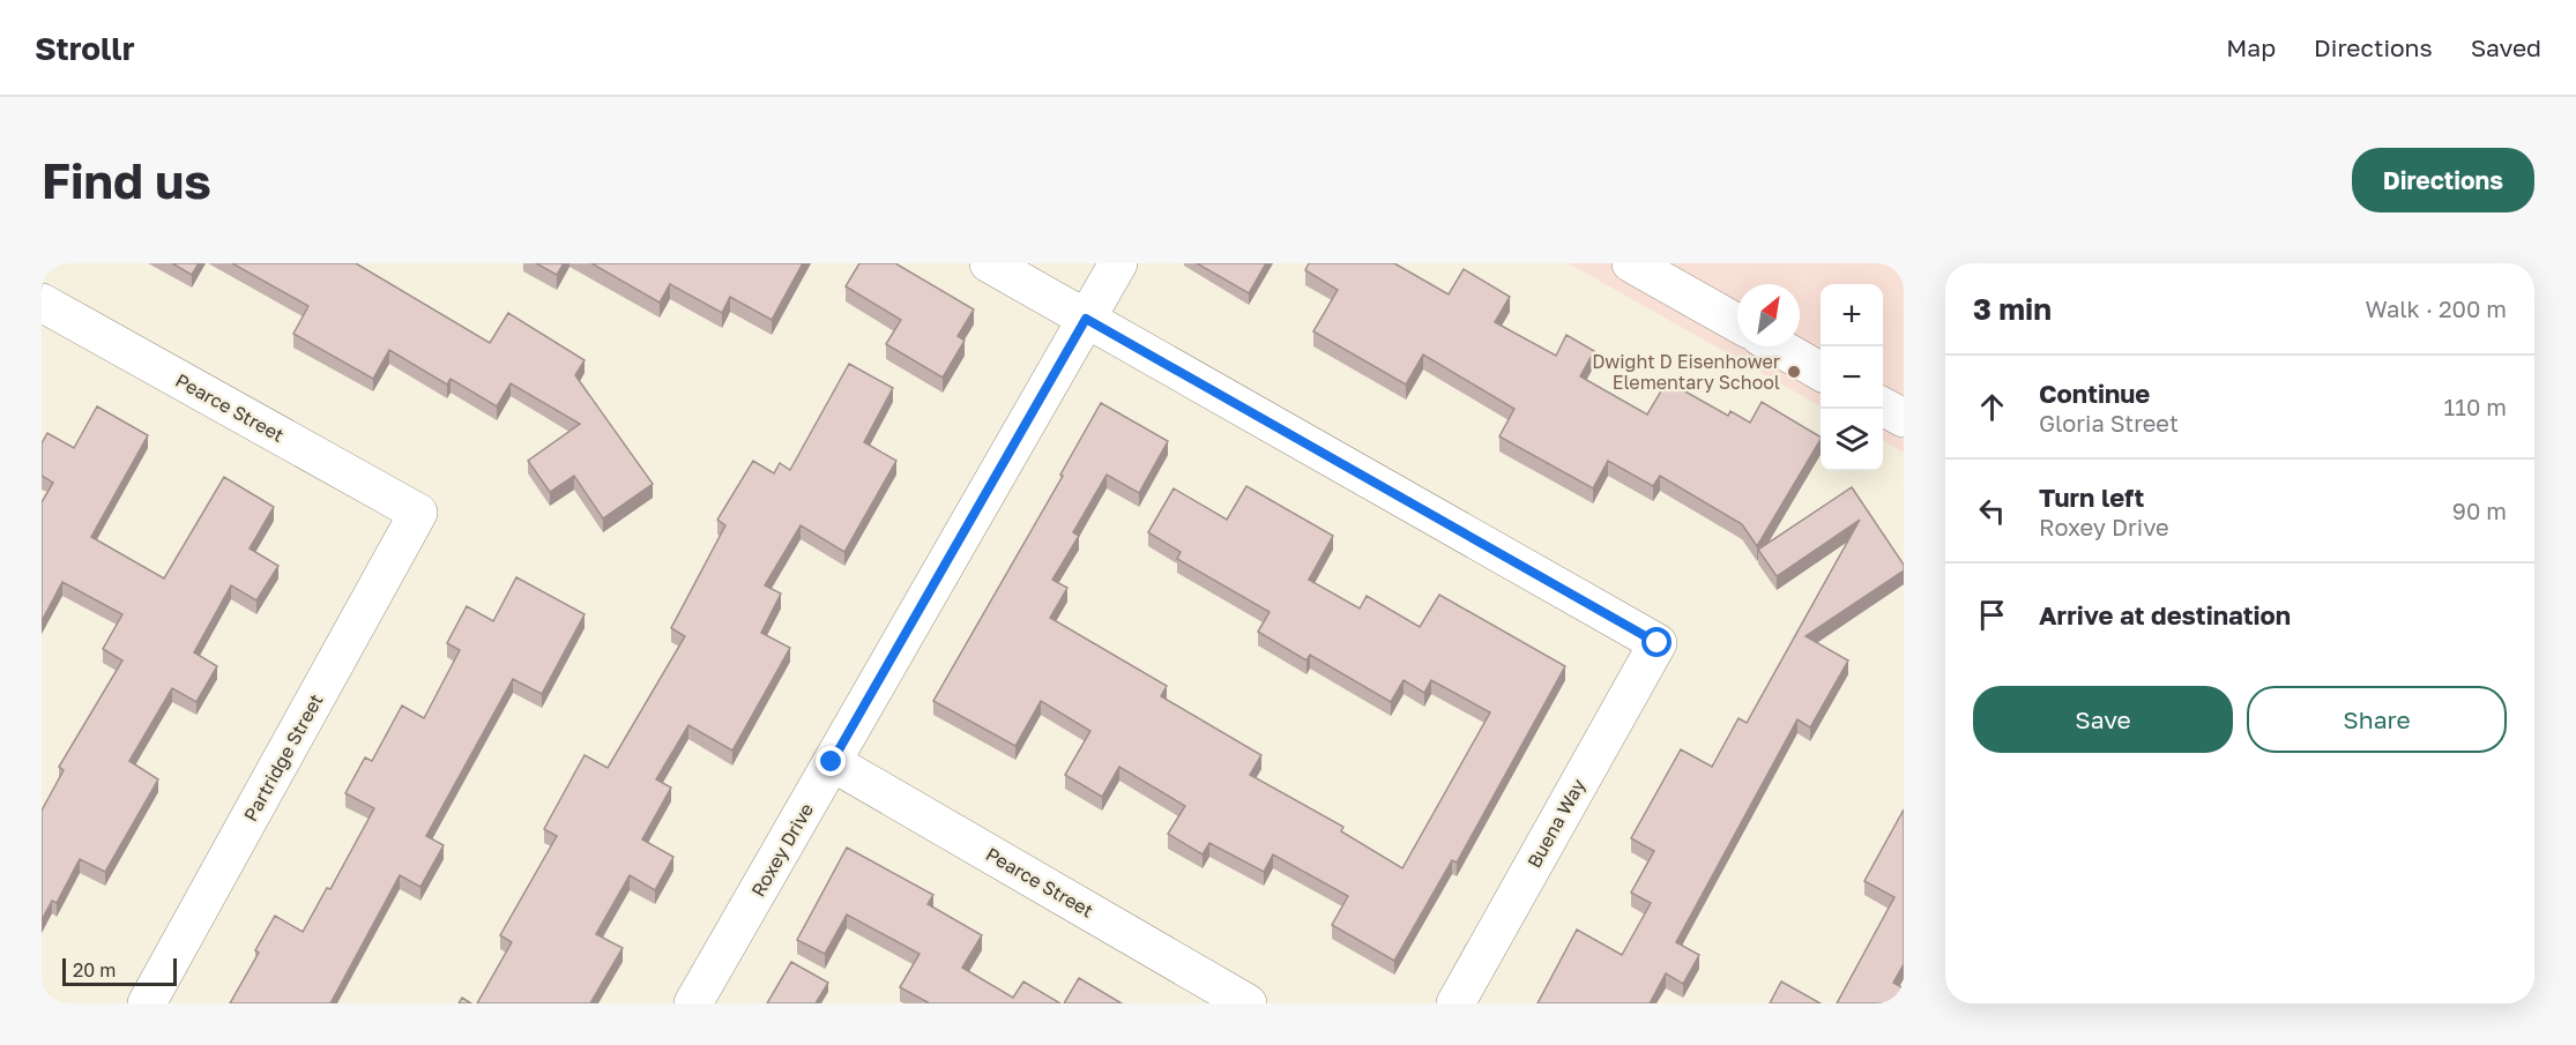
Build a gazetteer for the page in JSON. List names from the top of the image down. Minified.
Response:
{"streets":{"street":["Pearce Street","Partridge Street","Buena Way","Roxey Drive"]},"crossings":[["Pearce Street","Partridge Street"],["Pearce Street","Roxey Drive"],["Buena Way","Roxey Drive"]],"places":["Dwight D Eisenhower Elementary School"],"scale_bar":"20 m","north":"top right","page":{"header":"Strollr","nav":["Map","Directions","Saved"],"buttons":["Directions",["Save","Share"]],"title":"Find us","heading":["3 min","Walk · 200 m"],"map_buttons":["+","−"],"list":[["Continue","Gloria Street","110 m"],["Turn left","Roxey Drive","90 m"],"Arrive at destination"],"scale":"20 m"}}
